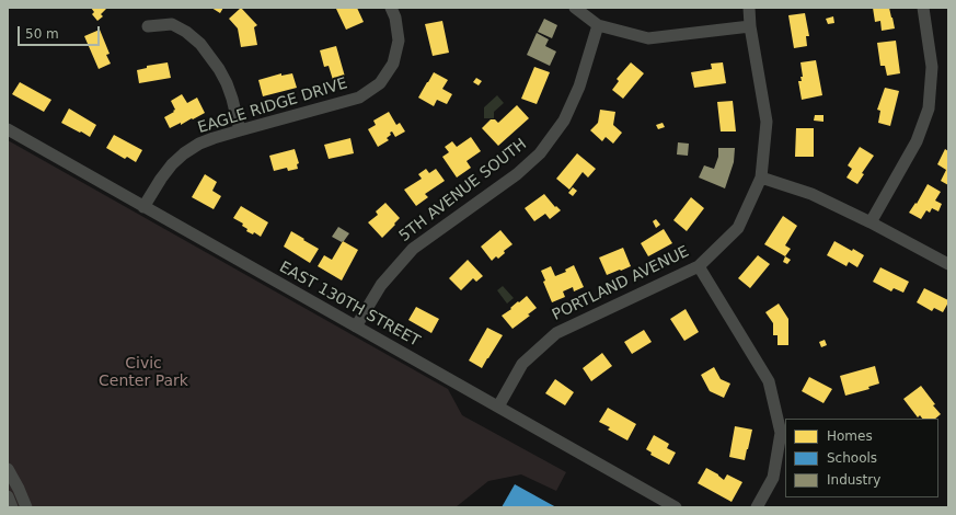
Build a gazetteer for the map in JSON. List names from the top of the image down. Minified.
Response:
{"streets":{"street":["EAGLE RIDGE DRIVE","5TH AVENUE SOUTH","PORTLAND AVENUE","EAST 130TH STREET"]},"crossings":[["EAGLE RIDGE DRIVE","EAST 130TH STREET"],["5TH AVENUE SOUTH","EAST 130TH STREET"],["PORTLAND AVENUE","EAST 130TH STREET"]],"parks":["Civic Center Park"],"legend":["Homes","Schools","Industry"],"scale_bar":"50 m"}
